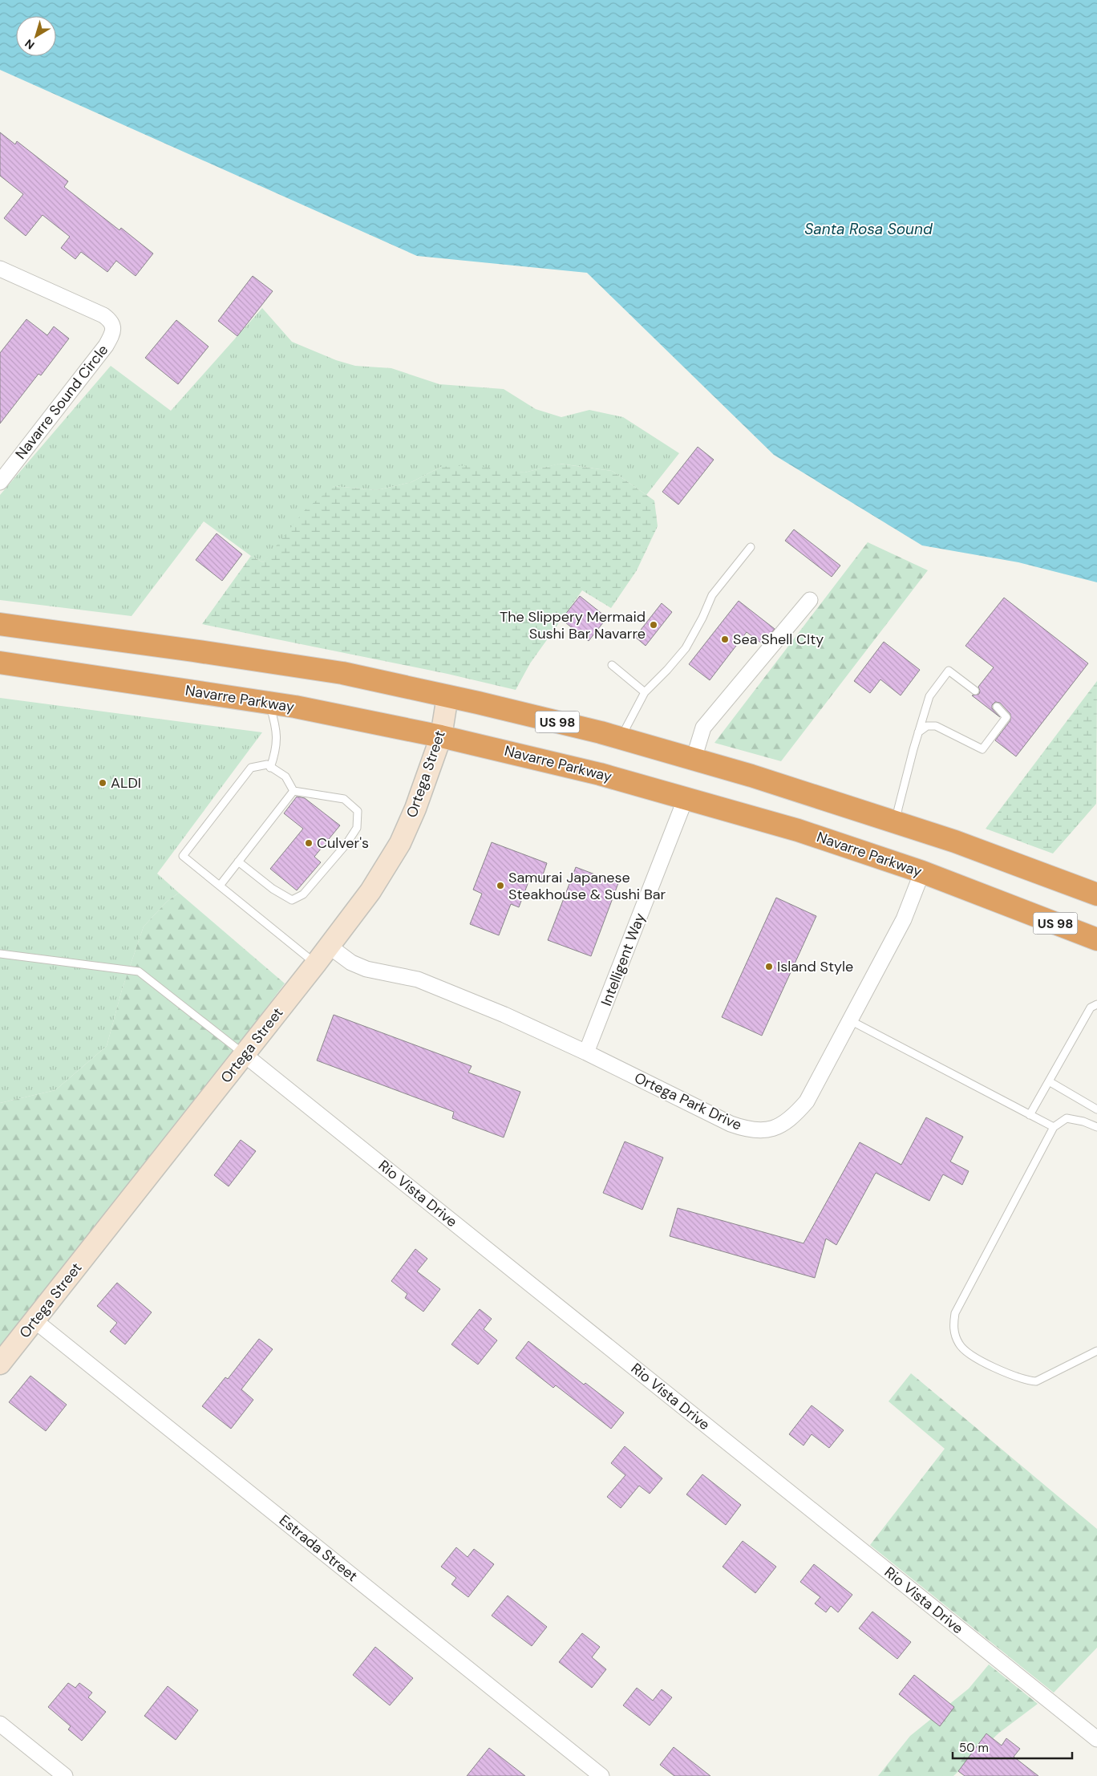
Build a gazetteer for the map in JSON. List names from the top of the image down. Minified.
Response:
{"streets":{"highway":["Navarre Parkway","US 98"],"street":["Navarre Sound Circle","Ortega Street","Intelligent Way","Ortega Park Drive","Rio Vista Drive","Estrada Street"]},"crossings":[["Navarre Parkway","Ortega Street"],["Navarre Parkway","Intelligent Way"],["Navarre Parkway","Ortega Park Drive"],["US 98","Ortega Street"],["Ortega Street","Ortega Park Drive"],["Ortega Street","Rio Vista Drive"],["Ortega Street","Estrada Street"],["Intelligent Way","Ortega Park Drive"]],"water":["Santa Rosa Sound"],"places":["The Slippery Mermaid Sushi Bar Navarre","Sea Shell CIty","ALDI","Culver's","Samurai Japanese Steakhouse & Sushi Bar","Island Style"],"scale_bar":"50 m","north":"bottom left"}
